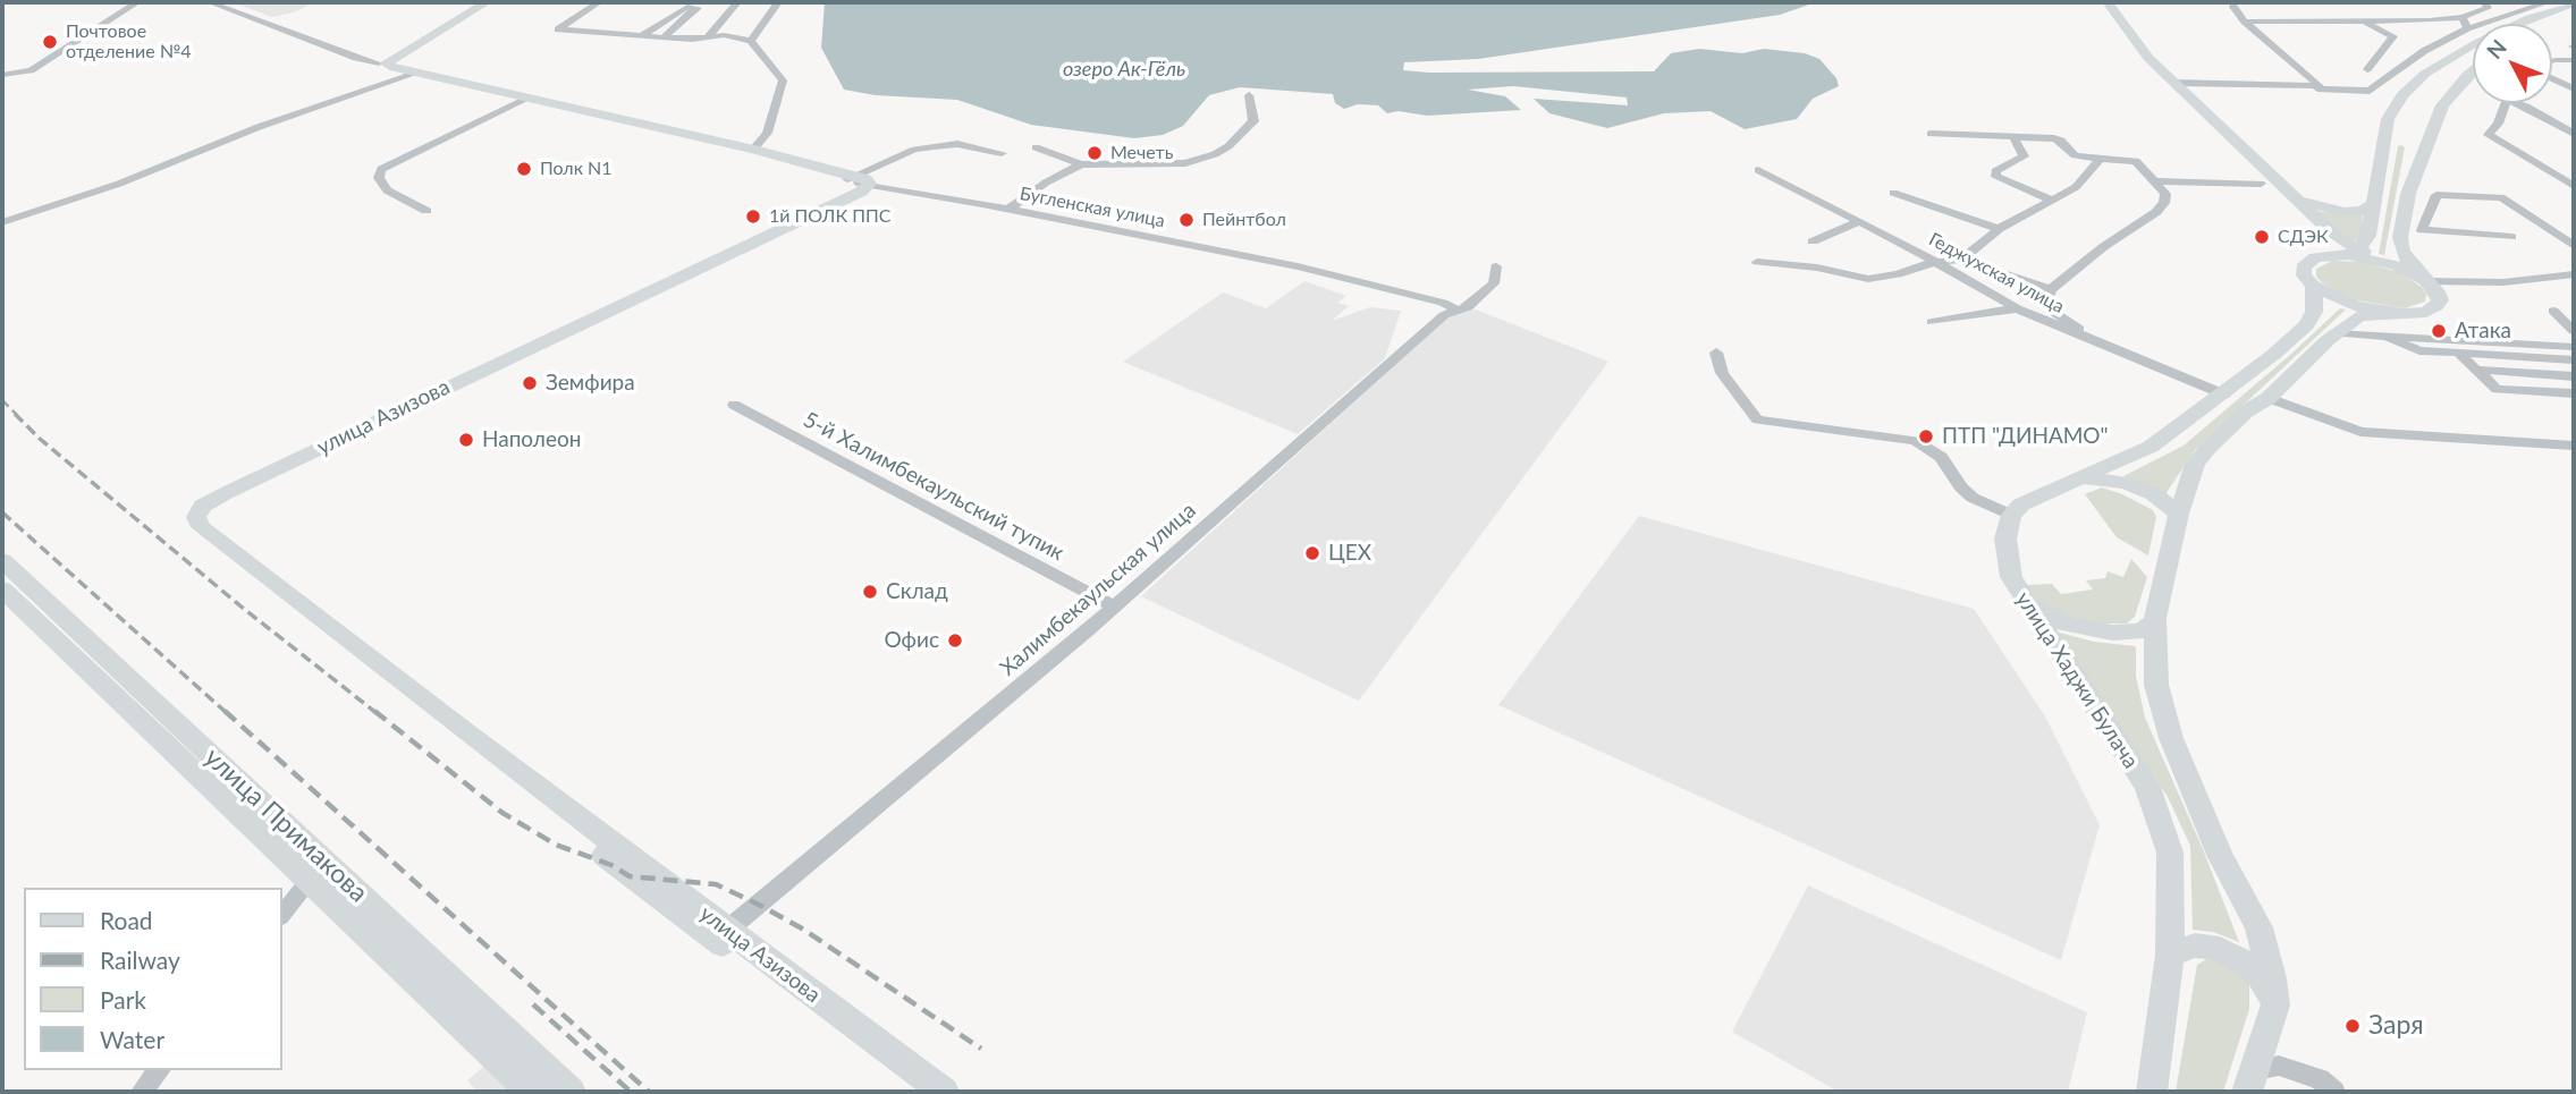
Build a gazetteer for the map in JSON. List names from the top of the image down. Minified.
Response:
{"streets":{"main road":["улица Азизова","улица Хаджи Булача","улица Примакова"],"street":["Бугленская улица","Геджухская улица","5-й Халимбекаульский тупик","Халимбекаульская улица"]},"crossings":[["Бугленская улица","улица Азизова"],["Бугленская улица","Халимбекаульская улица"],["улица Азизова","Халимбекаульская улица"],["5-й Халимбекаульский тупик","Халимбекаульская улица"]],"water":["озеро Ак-Гёль"],"places":["Почтовое отделение №4","Мечеть","Полк N1","1й ПОЛК ППС","Пейнтбол","СДЭК","Атака","Земфира","ПТП \"ДИНАМО\"","Наполеон","ЦЕХ","Склад","Офис","Заря"],"legend":["Road","Railway","Park","Water"],"north":"top left"}
